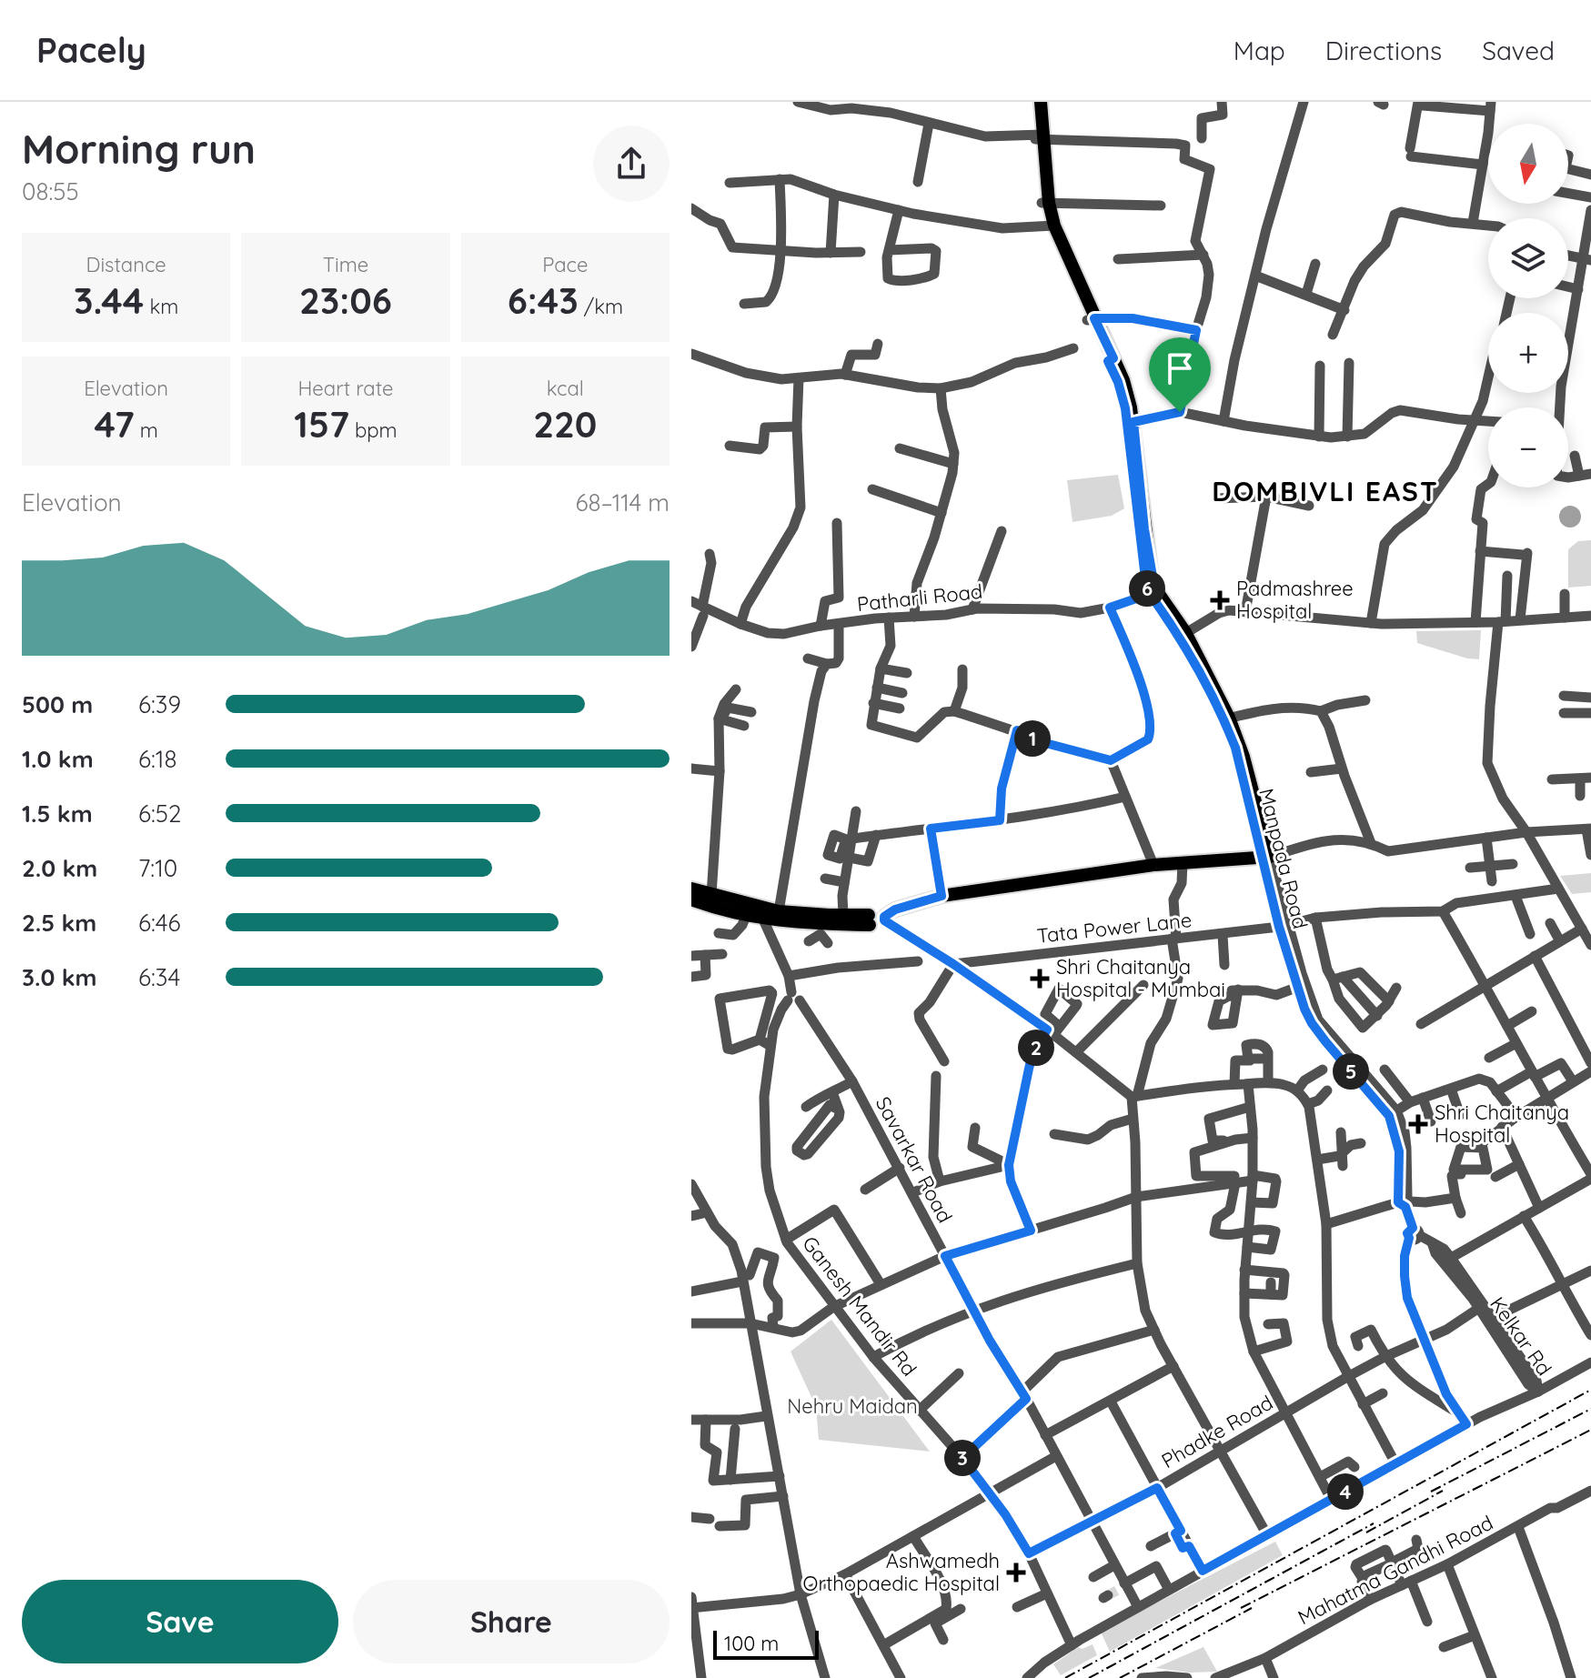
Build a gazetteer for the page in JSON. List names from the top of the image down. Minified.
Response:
{"streets":{"main road":["Manpada Road"],"street":["Patharli Road","Tata Power Lane","Savarkar Road","Ganesh Mandir Rd","Kelkar Rd","Phadke Road","Mahatma Gandhi Road"]},"crossings":[["Patharli Road","Manpada Road"],["Manpada Road","Tata Power Lane"],["Manpada Road","Kelkar Rd"],["Savarkar Road","Ganesh Mandir Rd"],["Savarkar Road","Phadke Road"],["Ganesh Mandir Rd","Phadke Road"],["Kelkar Rd","Phadke Road"]],"districts":["DOMBIVLI EAST"],"parks":["Nehru Maidan"],"places":{"health":["Padmashree Hospital","Shri Chaitanya Hospital - Mumbai","Shri Chaitanya Hospital","Ashwamedh Orthopaedic Hospital"]},"scale_bar":"100 m","north":"bottom","page":{"header":"Pacely","nav":["Map","Directions","Saved"],"heading":["Morning run","08:55"],"map_buttons":["+","−"],"stats":[["Distance","3.44 km"],["Time","23:06"],["Pace","6:43 /km"],["Elevation","47 m"],["Heart rate","157 bpm"],["kcal","220"]],"chart":["Elevation","68–114 m"],"pins":["6","1","2","5","3","4"],"list":[{"name":"500 m","note":"6:39"},{"name":"1.0 km","note":"6:18"},{"name":"1.5 km","note":"6:52"},{"name":"2.0 km","note":"7:10"},{"name":"2.5 km","note":"6:46"},{"name":"3.0 km","note":"6:34"}],"buttons":["Save","Share"],"scale":"100 m"}}
